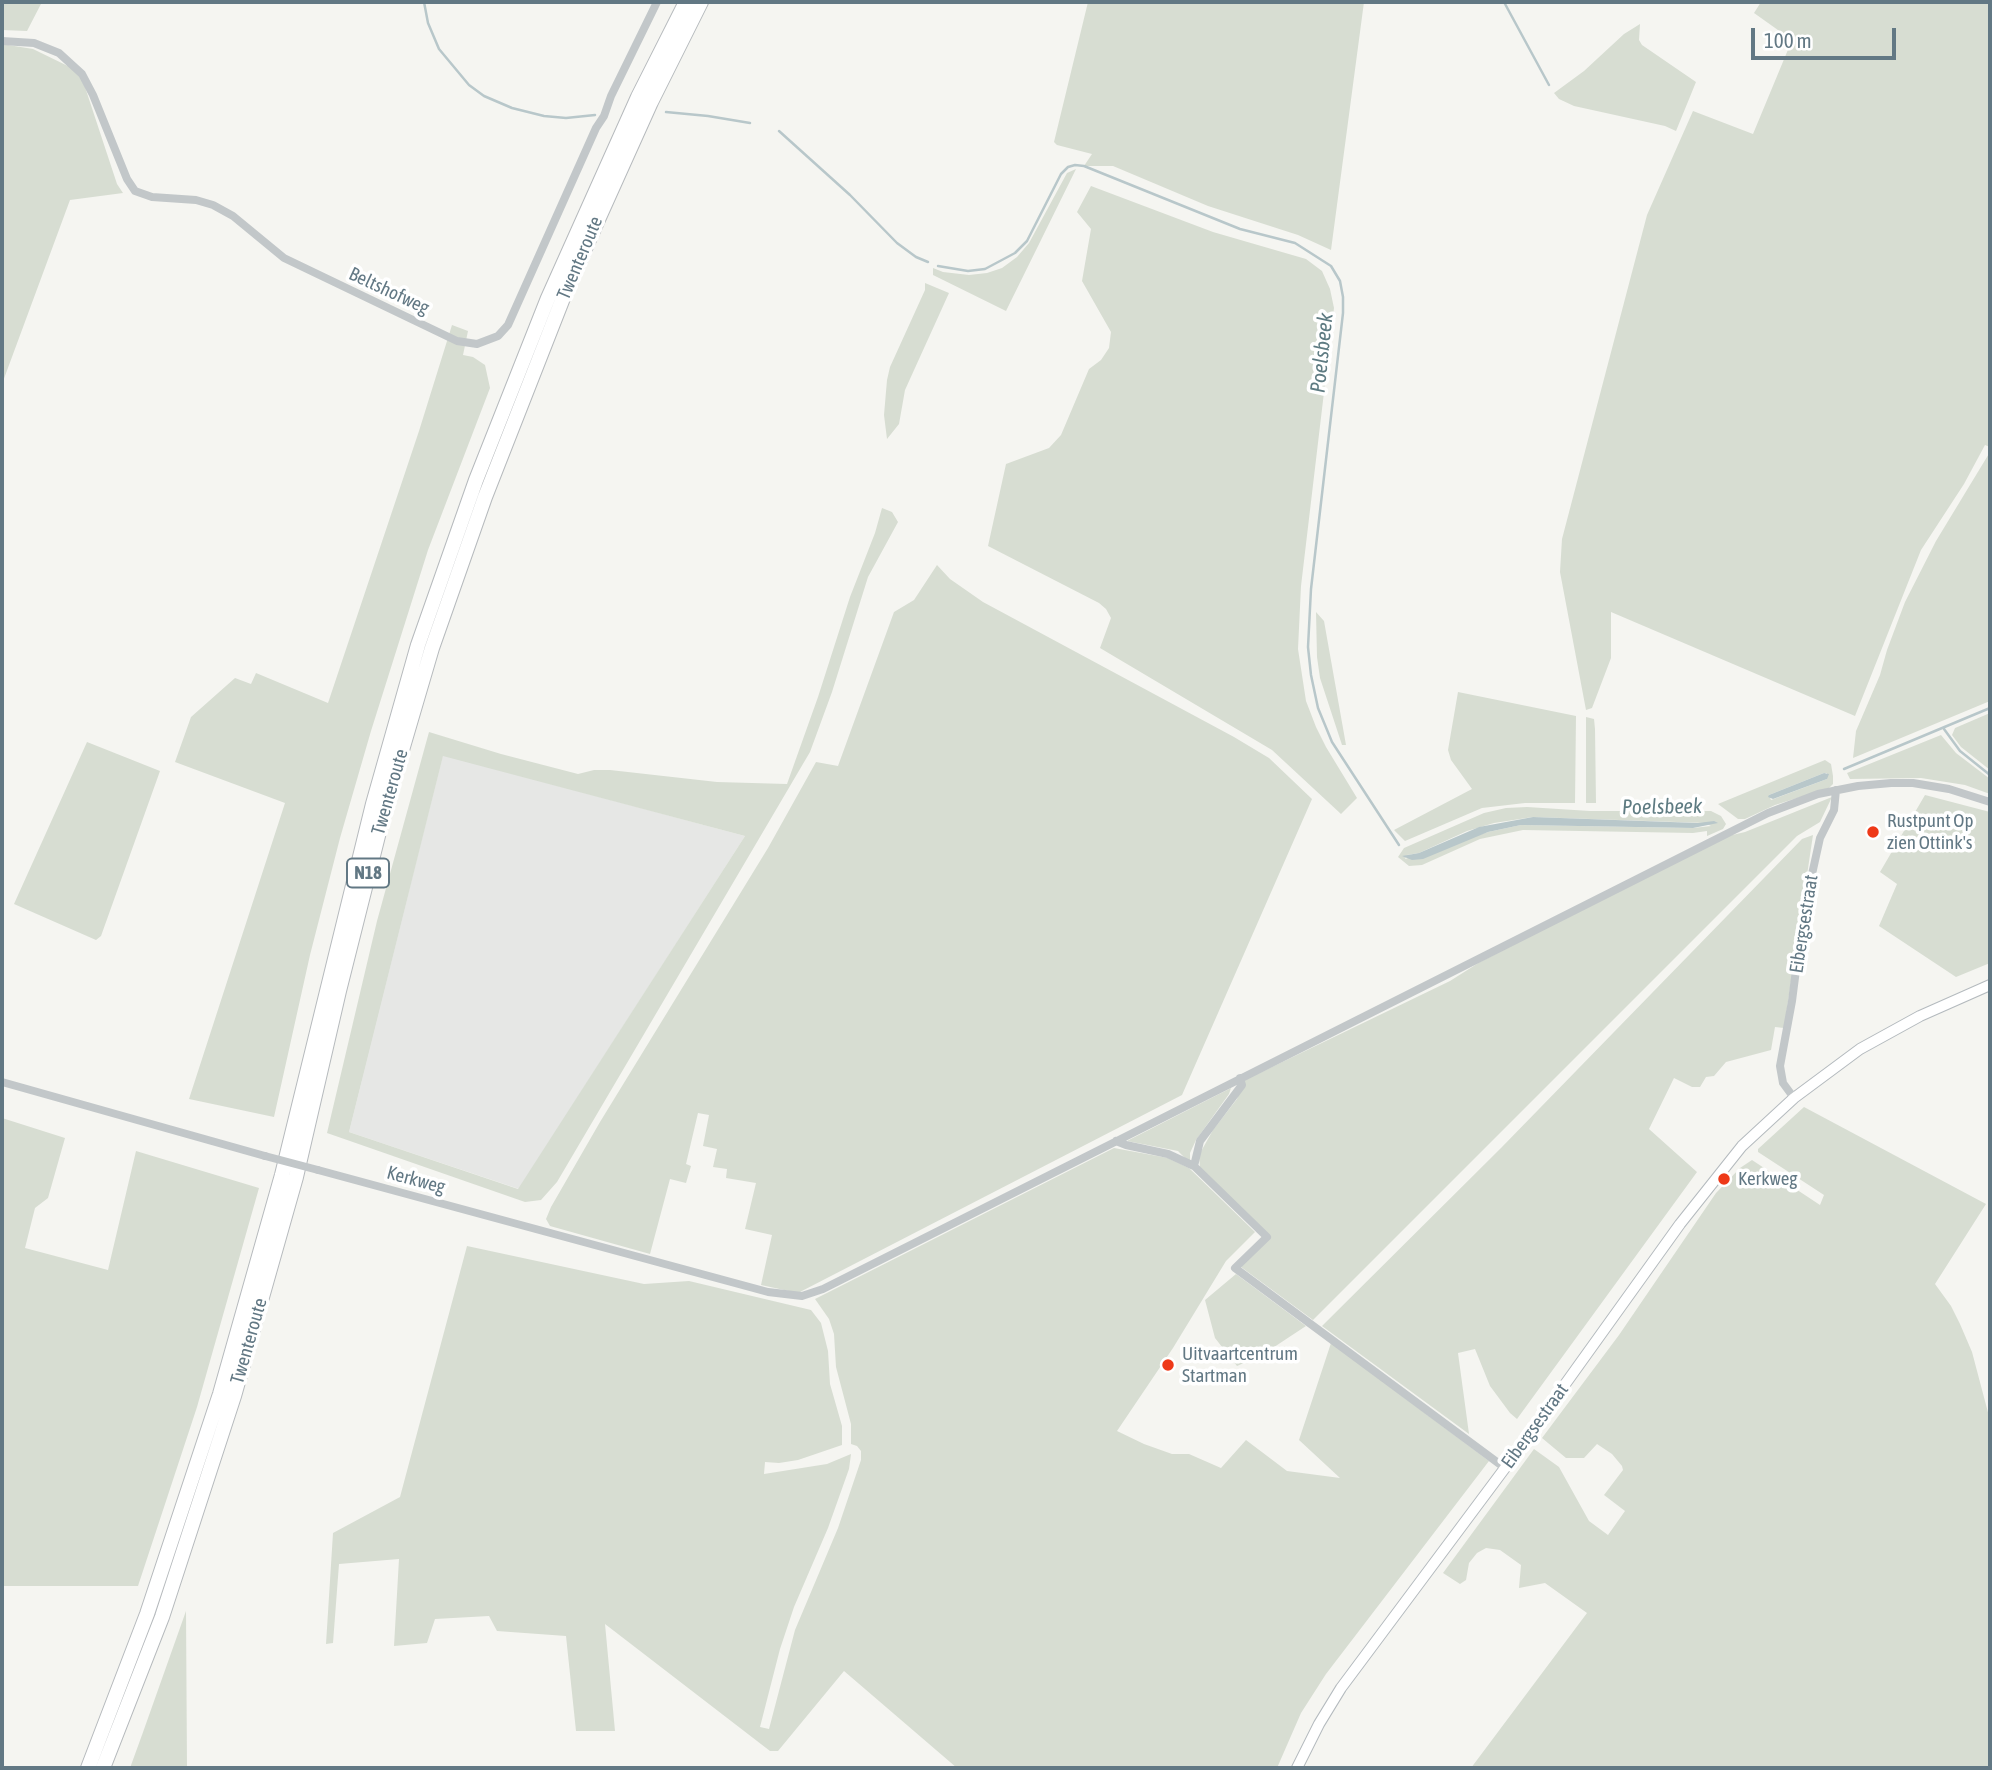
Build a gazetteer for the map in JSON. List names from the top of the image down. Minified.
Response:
{"streets":{"highway":["Twenteroute","N18"],"main road":["Eibergsestraat"],"street":["Beltshofweg","Kerkweg"]},"crossings":[["Eibergsestraat","Kerkweg"]],"water":["Poelsbeek"],"places":["Rustpunt Op zien Ottink's","Kerkweg","Uitvaartcentrum Startman"],"scale_bar":"100 m"}
